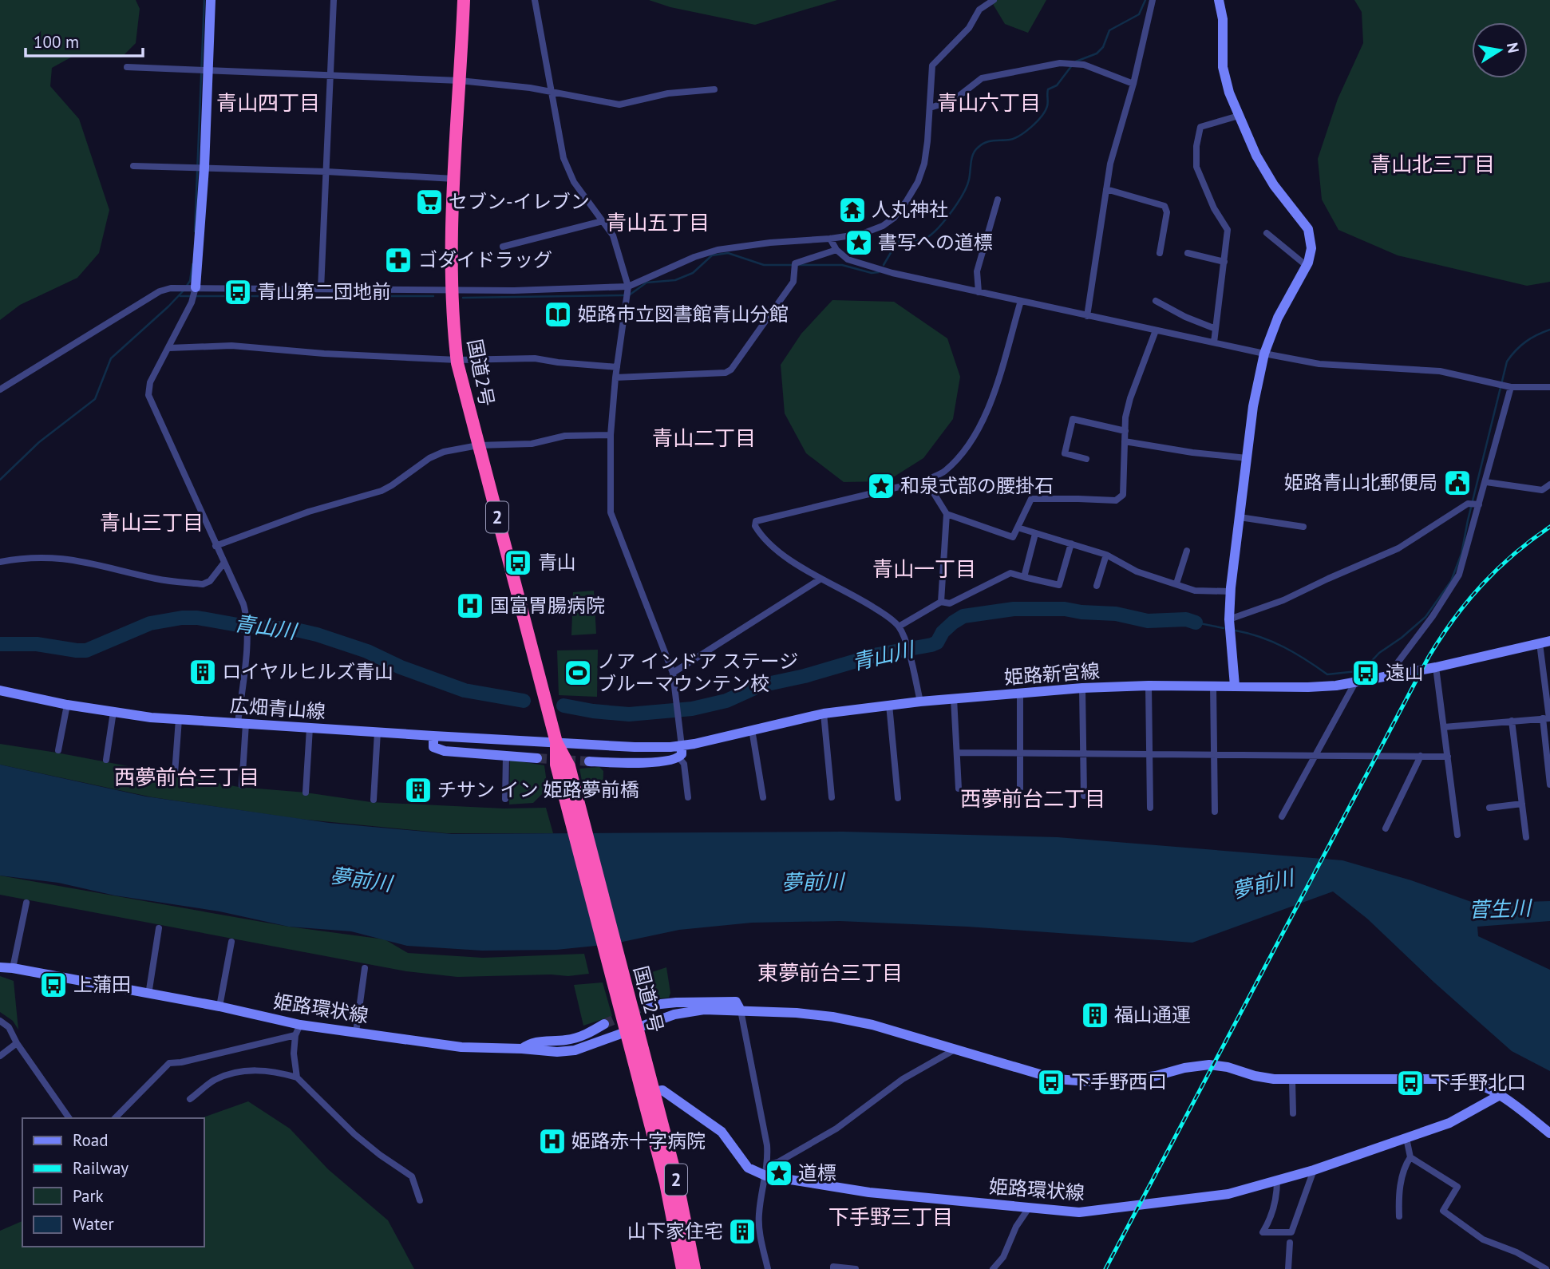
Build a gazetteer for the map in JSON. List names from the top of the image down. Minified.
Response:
{"streets":{"highway":["国道2号","2"],"main road":["姫路新宮線","広畑青山線","姫路環状線"]},"crossings":[["国道2号","姫路新宮線"],["国道2号","広畑青山線"],["国道2号","姫路環状線"],["姫路新宮線","広畑青山線"]],"districts":["青山四丁目","青山六丁目","青山北三丁目","青山五丁目","青山二丁目","青山三丁目","青山一丁目","西夢前台三丁目","西夢前台二丁目","東夢前台三丁目","下手野三丁目"],"water":["青山川","夢前川","菅生川"],"places":{"supermarket":["セブン-イレブン"],"temple":["人丸神社"],"place":["書写への道標","和泉式部の腰掛石","道標"],"pharmacy":["ゴダイドラッグ"],"bus stop":["青山第二団地前","青山","遠山","上蒲田","下手野西口","下手野北口"],"library":["姫路市立図書館青山分館"],"public building":["姫路青山北郵便局"],"hospital":["国富胃腸病院","姫路赤十字病院"],"building":["ロイヤルヒルズ青山","チサン イン 姫路夢前橋","福山通運","山下家住宅"],"sports":["ノア インドア ステージ ブルーマウンテン校"]},"legend":["Road","Railway","Park","Water"],"scale_bar":"100 m","north":"right"}
